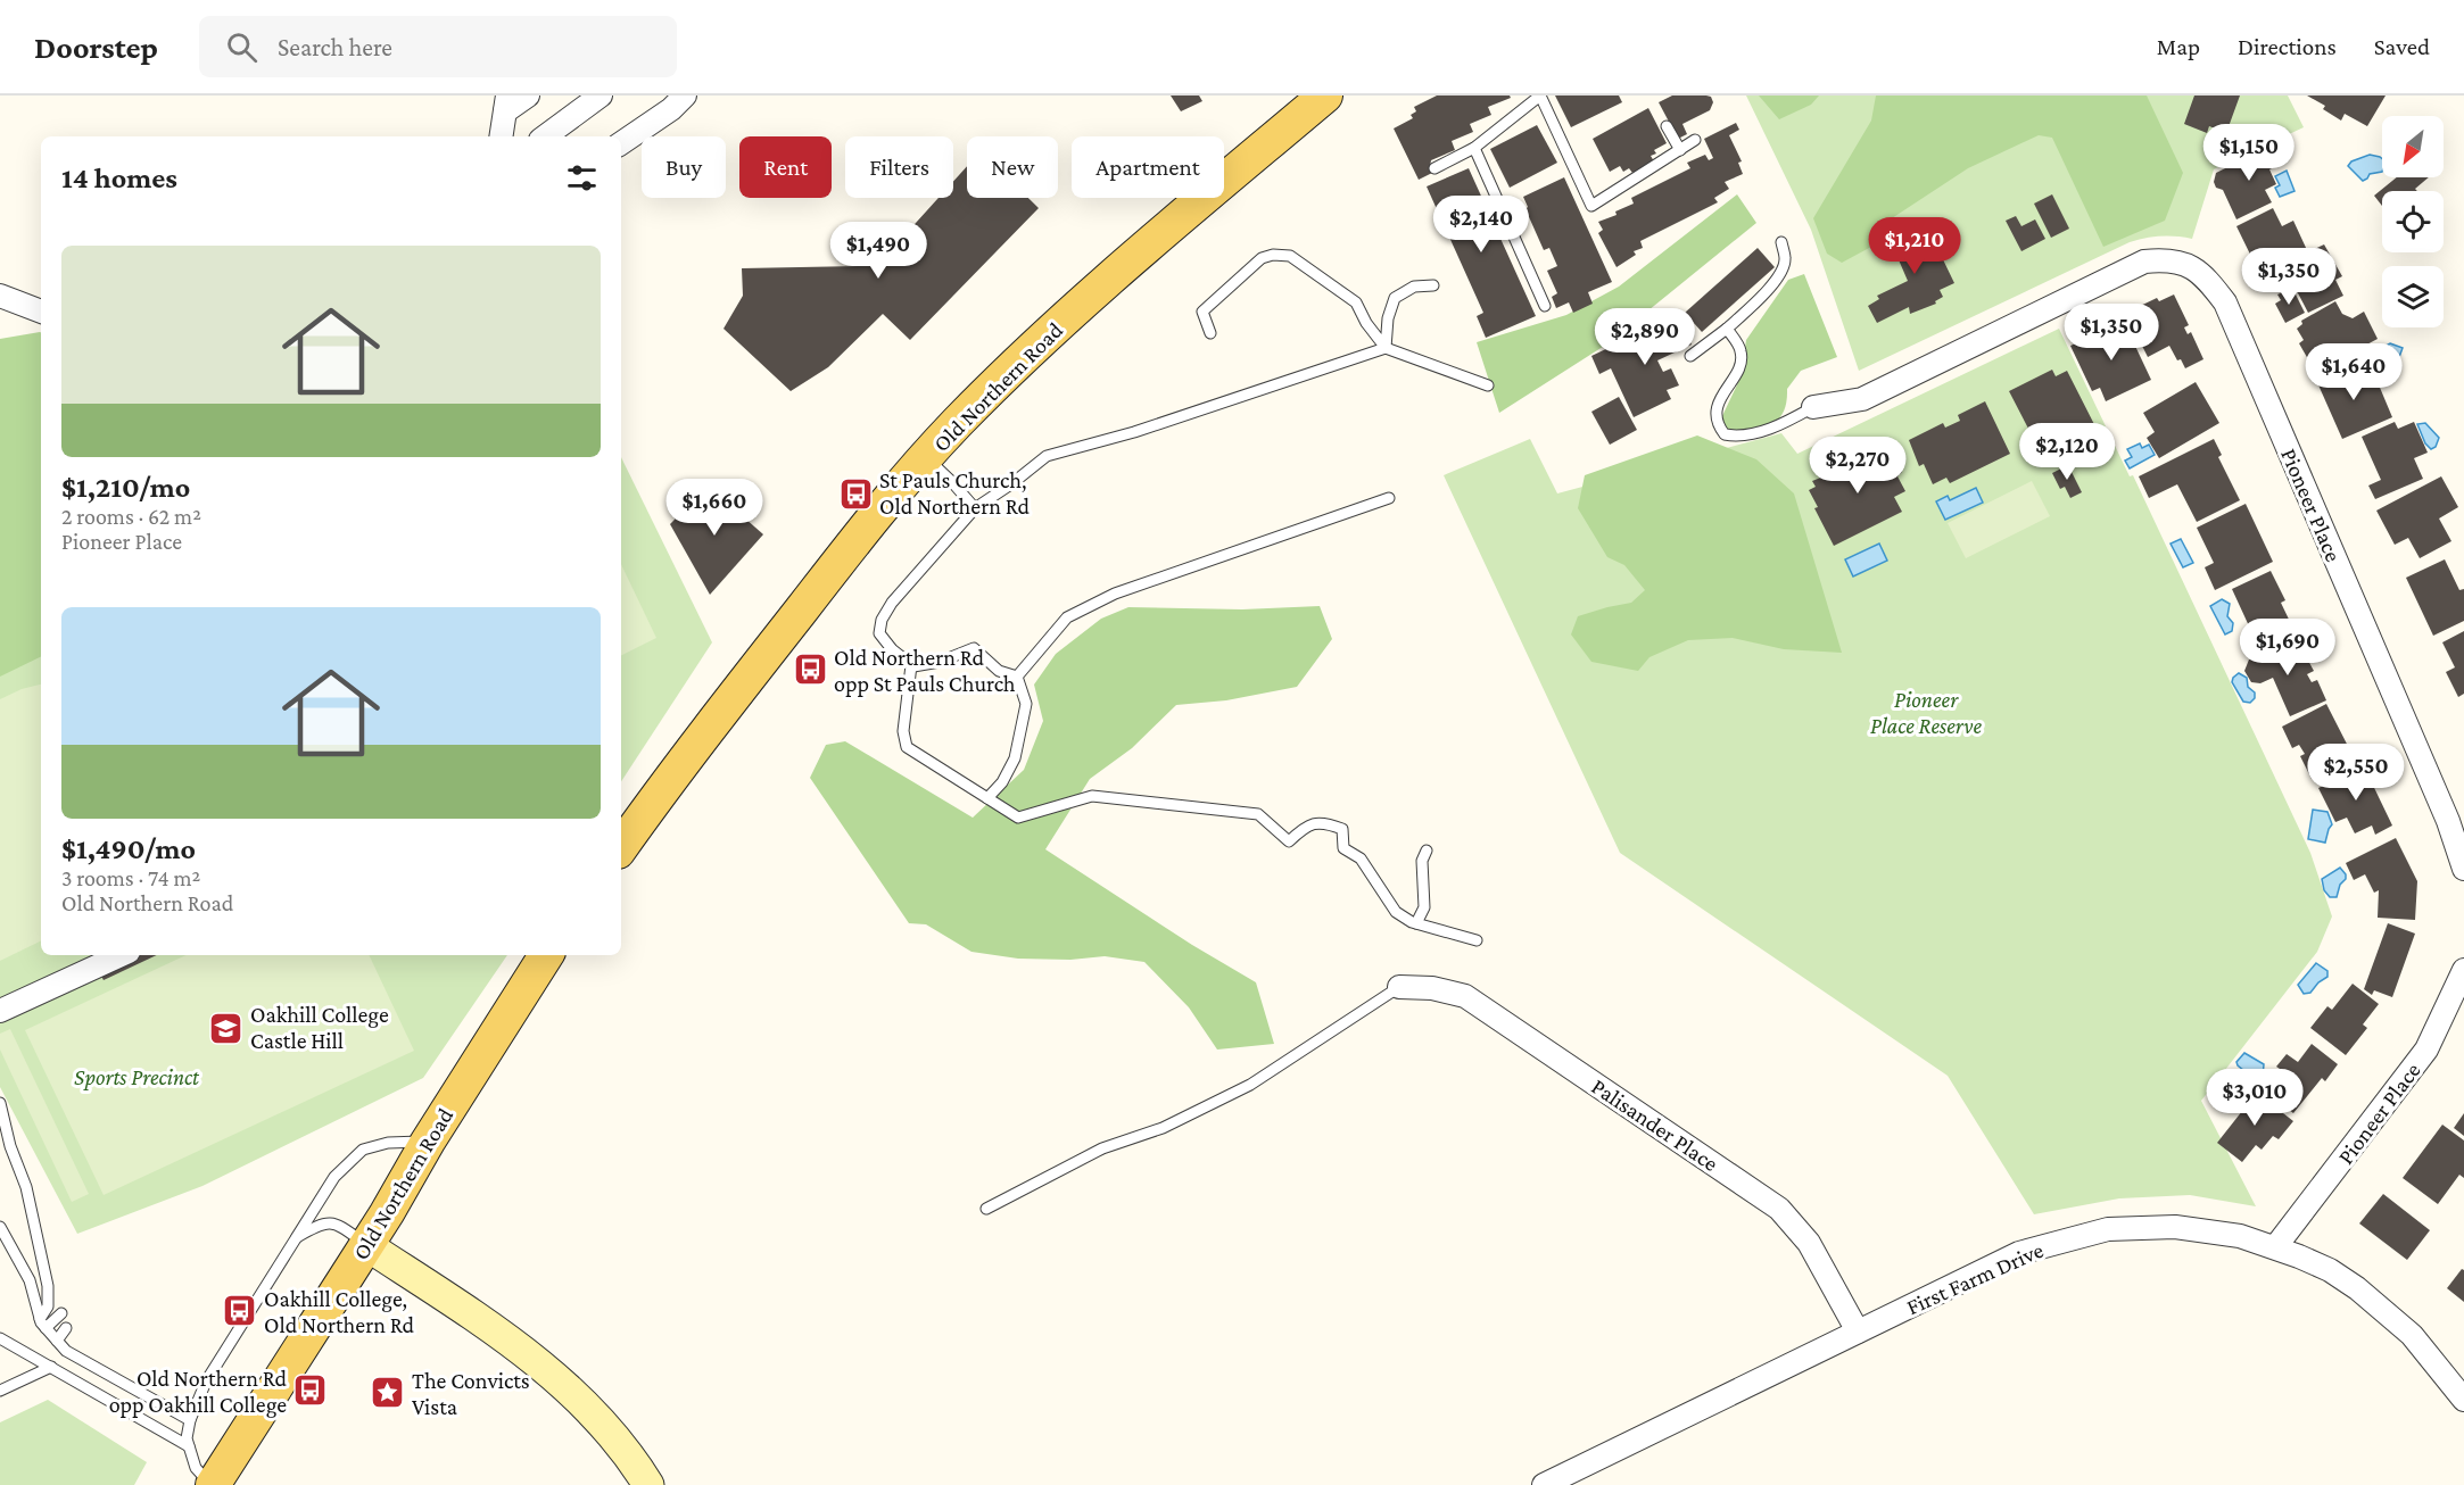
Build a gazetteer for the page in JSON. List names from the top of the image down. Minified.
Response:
{"streets":{"main road":["Old Northern Road"],"street":["Pioneer Place","Palisander Place","First Farm Drive"]},"crossings":[["Pioneer Place","First Farm Drive"],["Palisander Place","First Farm Drive"]],"parks":["Pioneer Place Reserve","Sports Precinct"],"places":{"bus stop":["St Pauls Church, Old Northern Rd","Old Northern Rd opp St Pauls Church","Oakhill College, Old Northern Rd","Old Northern Rd opp Oakhill College"],"school or university":["Oakhill College Castle Hill"],"place":["The Convicts Vista"]},"north":"bottom left","page":{"header":"Doorstep","search":"Search here","nav":["Map","Directions","Saved"],"price":["$1,150","$2,140","$1,210","$1,490","$1,350","$1,350","$2,890","$1,640","$2,120","$2,270","$1,660","$1,690","$2,550","$3,010"],"chip":["Buy","Rent","Filters","New","Apartment"],"heading":"14 homes","list":[{"name":"$1,210/mo","note":"2 rooms · 62 m² · Pioneer Place"},{"name":"$1,490/mo","note":"3 rooms · 74 m² · Old Northern Road"}]}}
